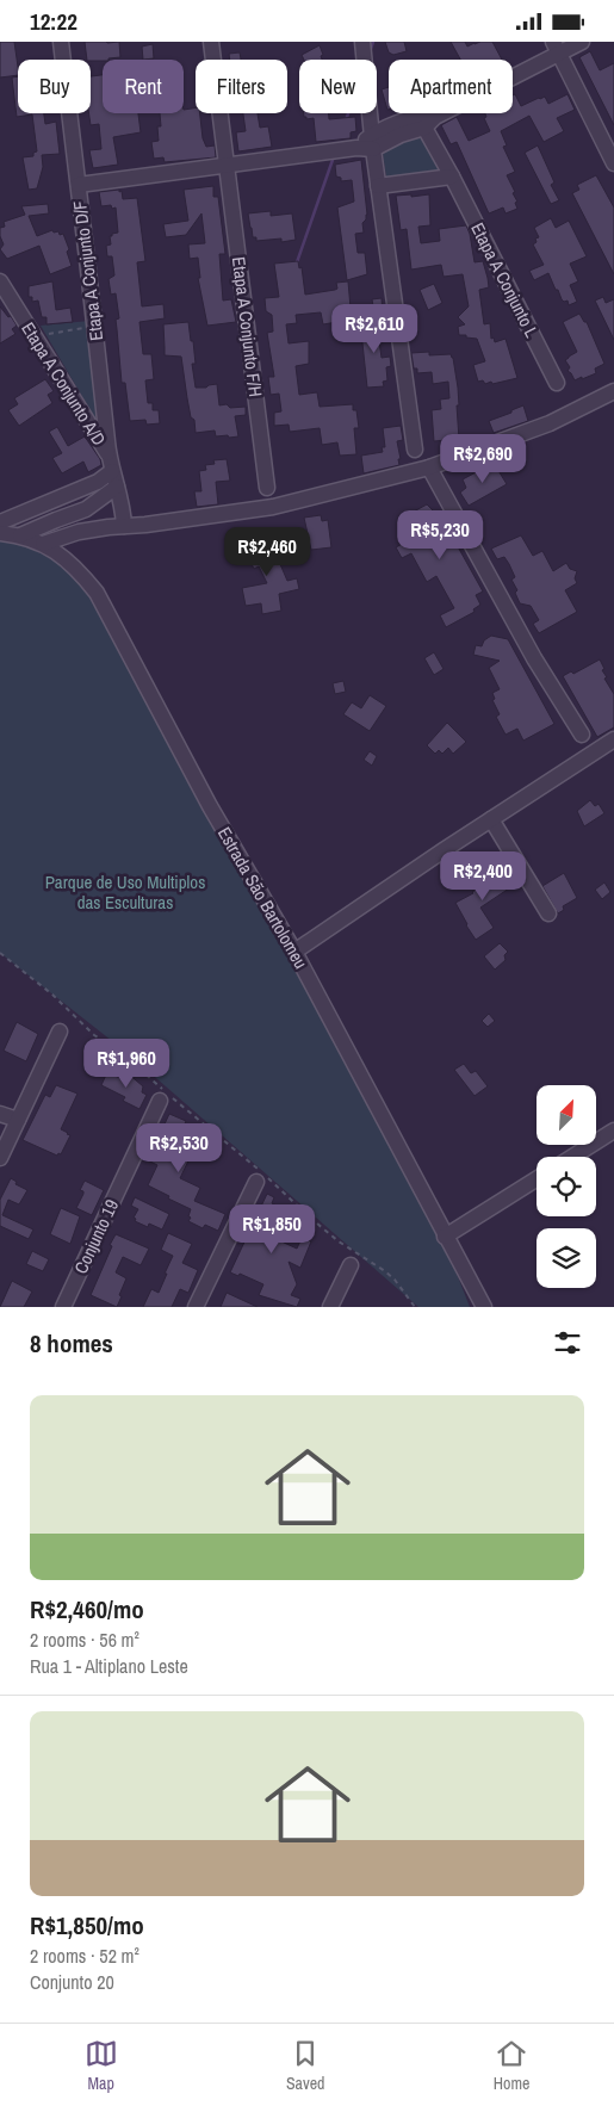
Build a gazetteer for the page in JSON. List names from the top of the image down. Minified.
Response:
{"streets":{"street":["Etapa A Conjunto D/F","Etapa A Conjunto L","Etapa A Conjunto F/H","Etapa A Conjunto A/D","Estrada São Bartolomeu","Conjunto 19"]},"crossings":[["Etapa A Conjunto D/F","Etapa A Conjunto A/D"]],"parks":["Parque de Uso Multiplos das Esculturas"],"north":"top right","page":{"status":"12:22","chip":["Buy","Rent","Filters","New","Apartment"],"price":["R$2,610","R$2,690","R$5,230","R$2,460","R$2,400","R$1,960","R$2,530","R$1,850"],"heading":"8 homes","list":[{"name":"R$2,460/mo","note":"2 rooms · 56 m² · Rua 1 - Altiplano Leste"},{"name":"R$1,850/mo","note":"2 rooms · 52 m² · Conjunto 20"}],"tabs":["Map","Saved","Home"]}}
